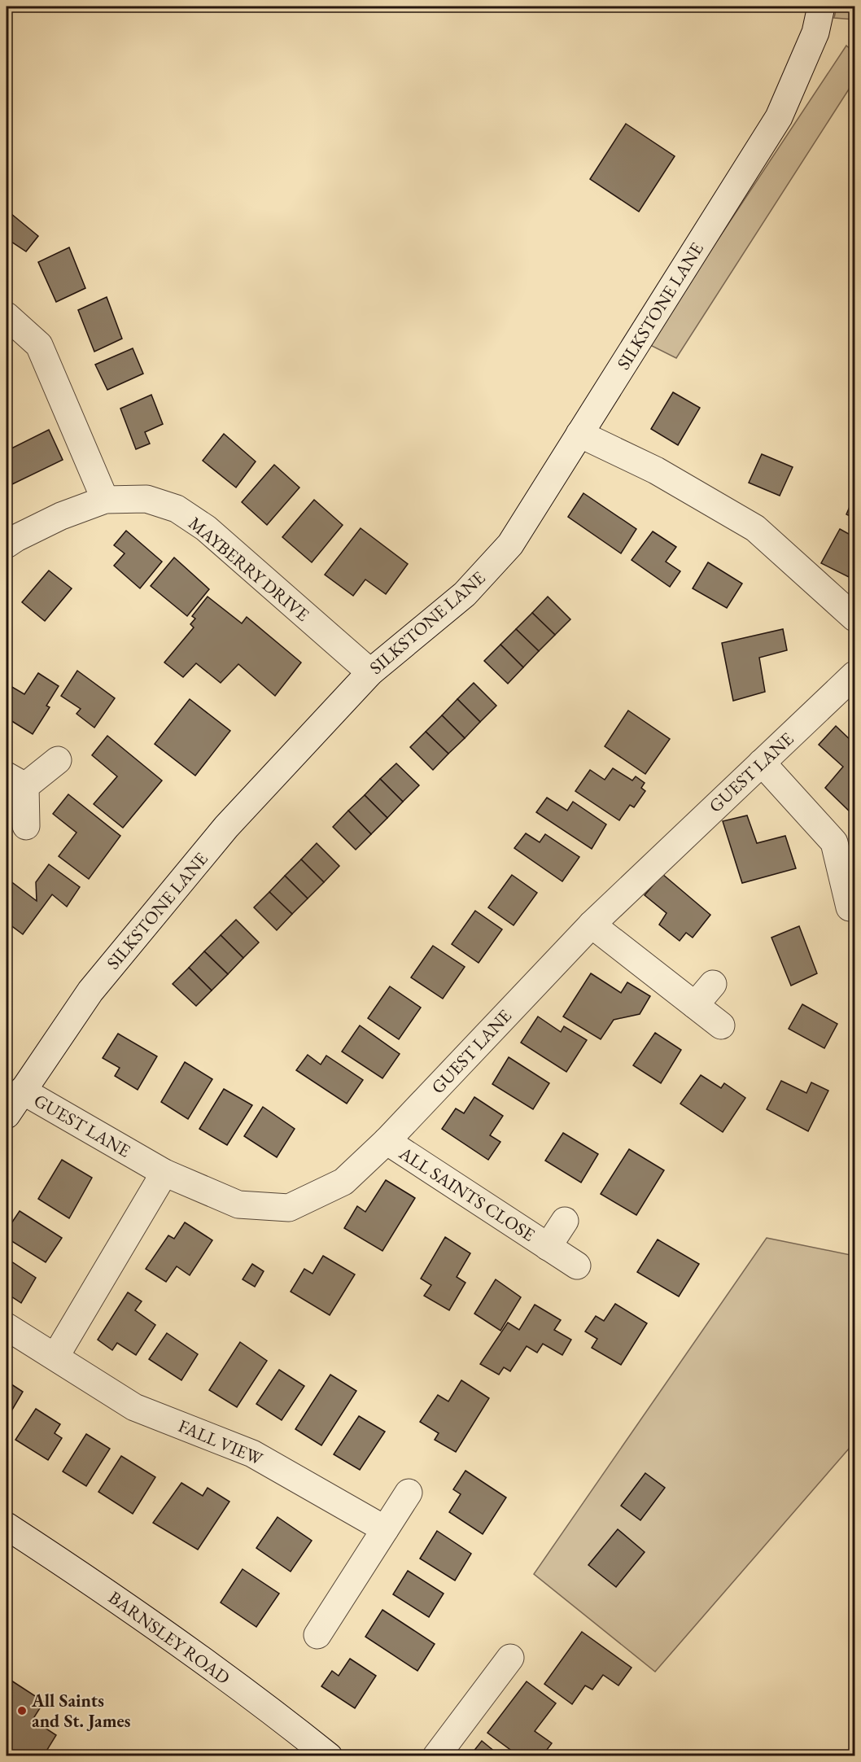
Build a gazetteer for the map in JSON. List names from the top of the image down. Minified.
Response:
{"streets":{"street":["SILKSTONE LANE","MAYBERRY DRIVE","GUEST LANE","ALL SAINTS CLOSE","FALL VIEW","BARNSLEY ROAD"]},"crossings":[["SILKSTONE LANE","MAYBERRY DRIVE"],["SILKSTONE LANE","GUEST LANE"],["GUEST LANE","ALL SAINTS CLOSE"]],"places":["All Saints and St. James"]}
